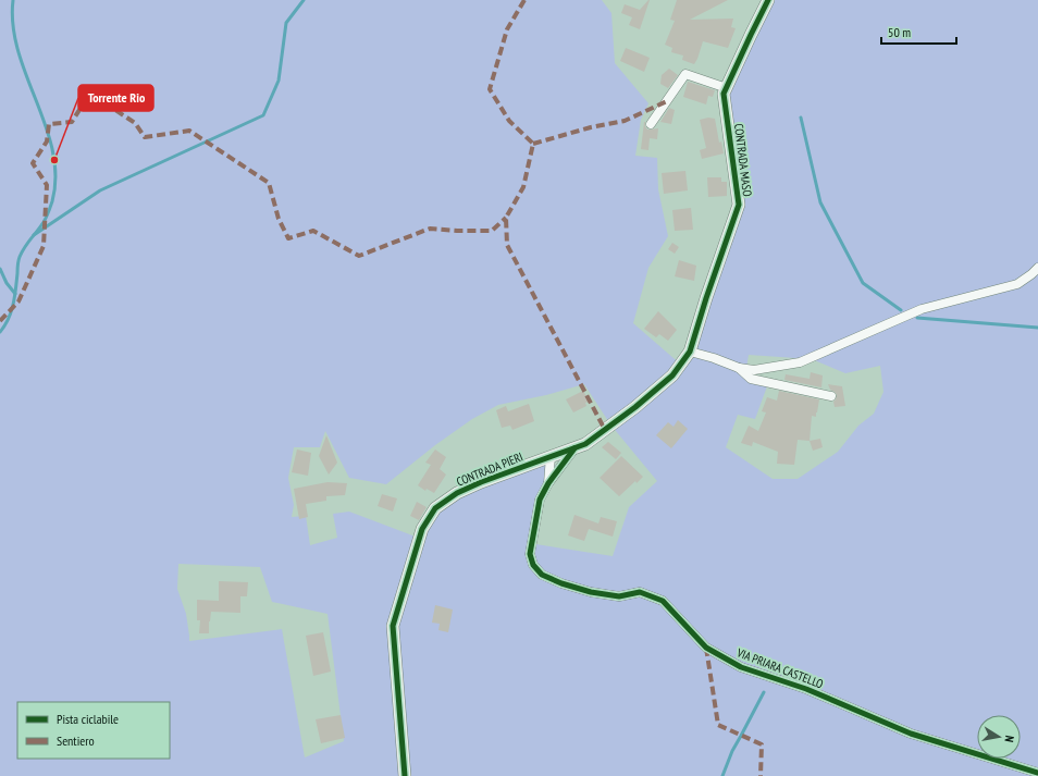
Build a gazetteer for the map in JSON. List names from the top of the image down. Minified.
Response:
{"streets":{"street":["CONTRADA MASO","CONTRADA PIERI","VIA PRIARA CASTELLO"]},"crossings":[["CONTRADA MASO","CONTRADA PIERI"],["CONTRADA MASO","VIA PRIARA CASTELLO"],["CONTRADA PIERI","VIA PRIARA CASTELLO"]],"places":["Torrente Rio"],"legend":["Pista ciclabile","Sentiero"],"scale_bar":"50 m","north":"right"}
